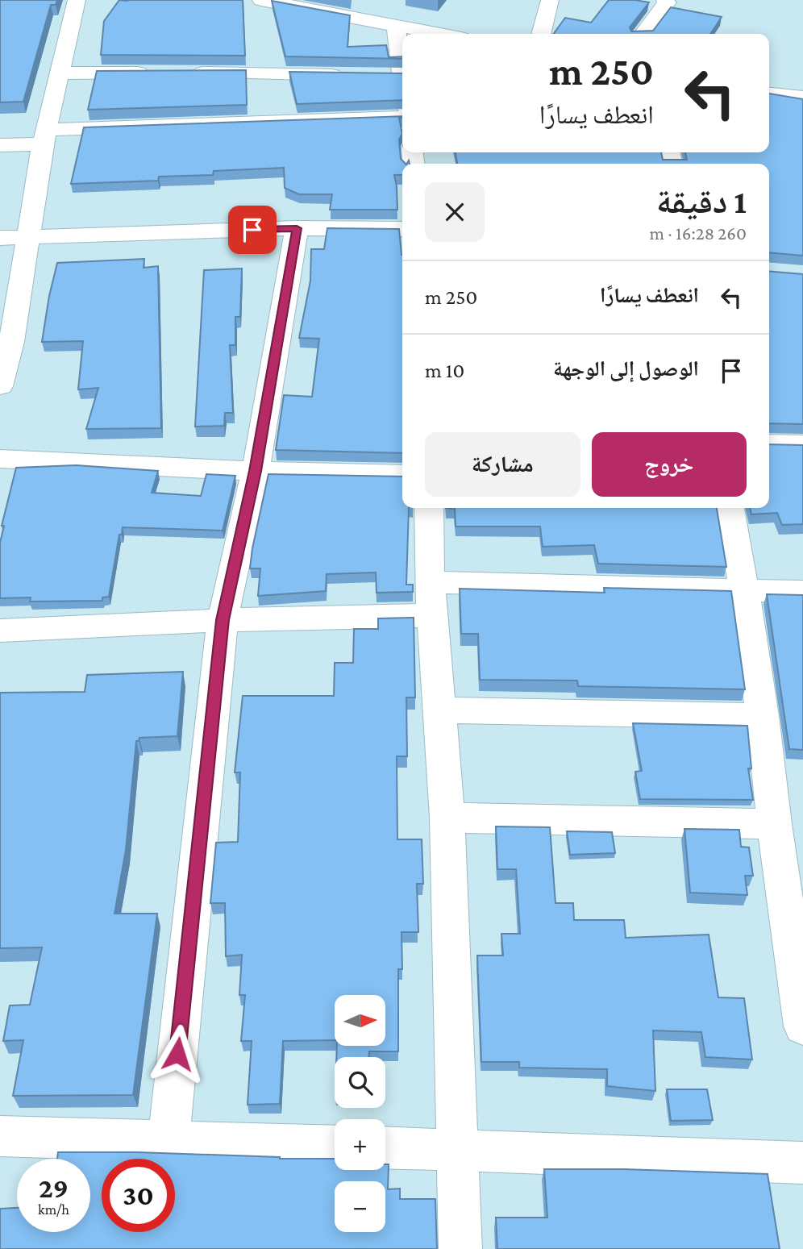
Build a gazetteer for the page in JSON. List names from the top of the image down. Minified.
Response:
{"north":"right","page":{"turn":["250 m","انعطف يسارًا"],"heading":["1 دقيقة","260 m · 16:28"],"list":[{"name":"انعطف يسارًا","value":"250 m"},{"name":"الوصول إلى الوجهة","value":"10 m"}],"buttons":["خروج","مشاركة"],"map_buttons":["+","−"],"speed":"29 km/h","limit":"30"}}
